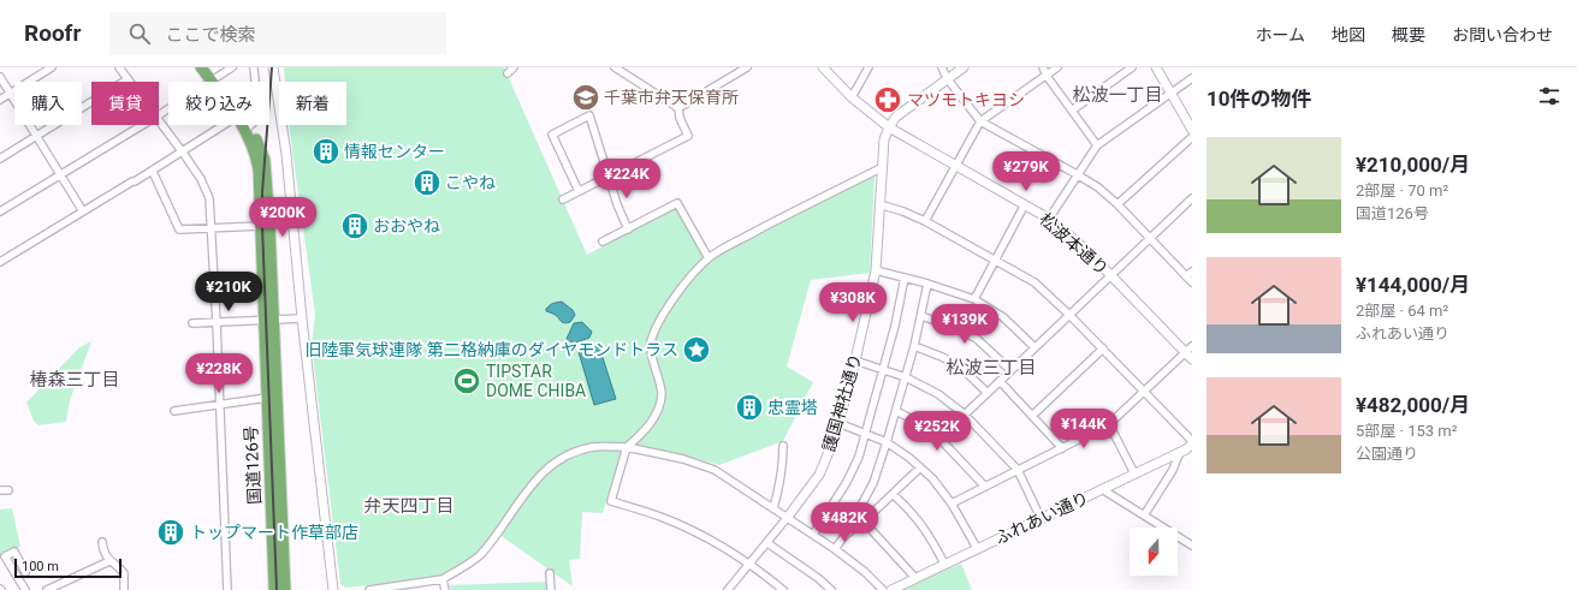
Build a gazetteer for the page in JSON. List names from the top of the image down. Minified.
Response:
{"streets":{"highway":["国道126号"],"street":["松波本通り","護国神社通り","ふれあい通り"]},"crossings":[["松波本通り","護国神社通り"]],"districts":["松波一丁目","松波三丁目","椿森三丁目","弁天四丁目"],"places":{"school or university":["千葉市弁天保育所"],"pharmacy":["マツモトキヨシ"],"building":["情報センター","こやね","おおやね","忠霊塔","トップマート作草部店"],"place":["旧陸軍気球連隊 第二格納庫のダイヤモンドトラス"],"sports":["TIPSTAR DOME CHIBA"]},"scale_bar":"100 m","north":"bottom","page":{"header":"Roofr","search":"ここで検索","nav":["ホーム","地図","概要","お問い合わせ"],"heading":"10件の物件","chip":["購入","賃貸","絞り込み","新着"],"list":[{"name":"¥210,000/月","note":"2部屋 · 70 m² · 国道126号"},{"name":"¥144,000/月","note":"2部屋 · 64 m² · ふれあい通り"},{"name":"¥482,000/月","note":"5部屋 · 153 m² · 公園通り"}],"price":["¥279K","¥224K","¥200K","¥210K","¥308K","¥139K","¥228K","¥144K","¥252K","¥482K"],"scale":"100 m"}}
